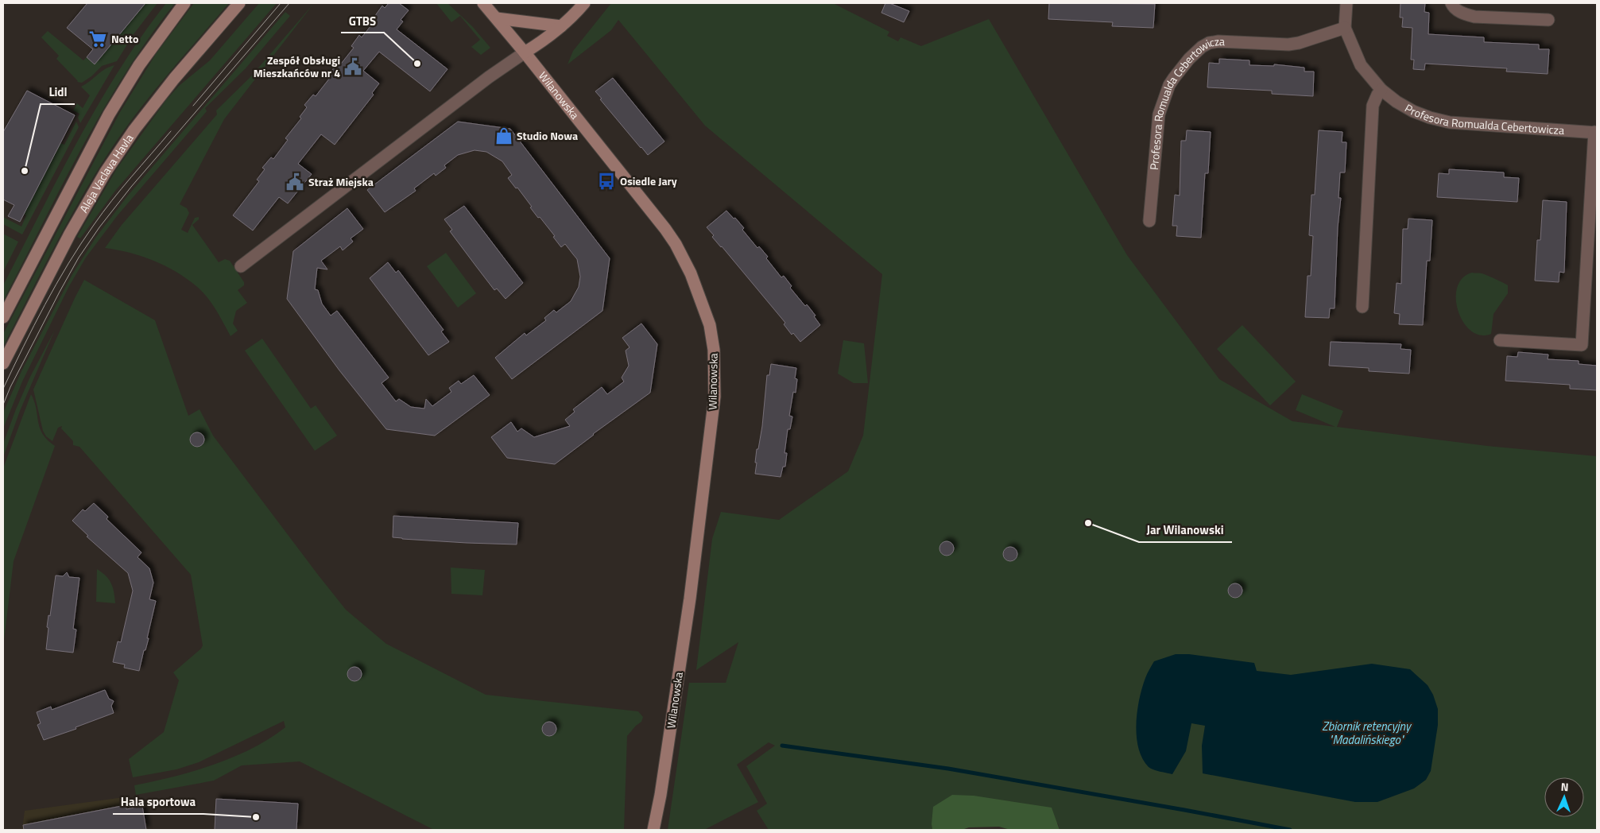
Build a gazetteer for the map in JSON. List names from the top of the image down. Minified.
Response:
{"streets":{"street":["Wilanowska","Profesora Romualda Cebertowicza","Aleja Vaclava Havla"]},"water":["Zbiornik retencyjny \"Madalińskiego\""],"places":{"supermarket":["Netto"],"other":["GTBS","Lidl","Jar Wilanowski","Hala sportowa"],"public building":["Zespół Obsługi Mieszkańców nr 4","Straż Miejska"],"shop":["Studio Nowa"],"bus stop":["Osiedle Jary"]},"north":"top"}
